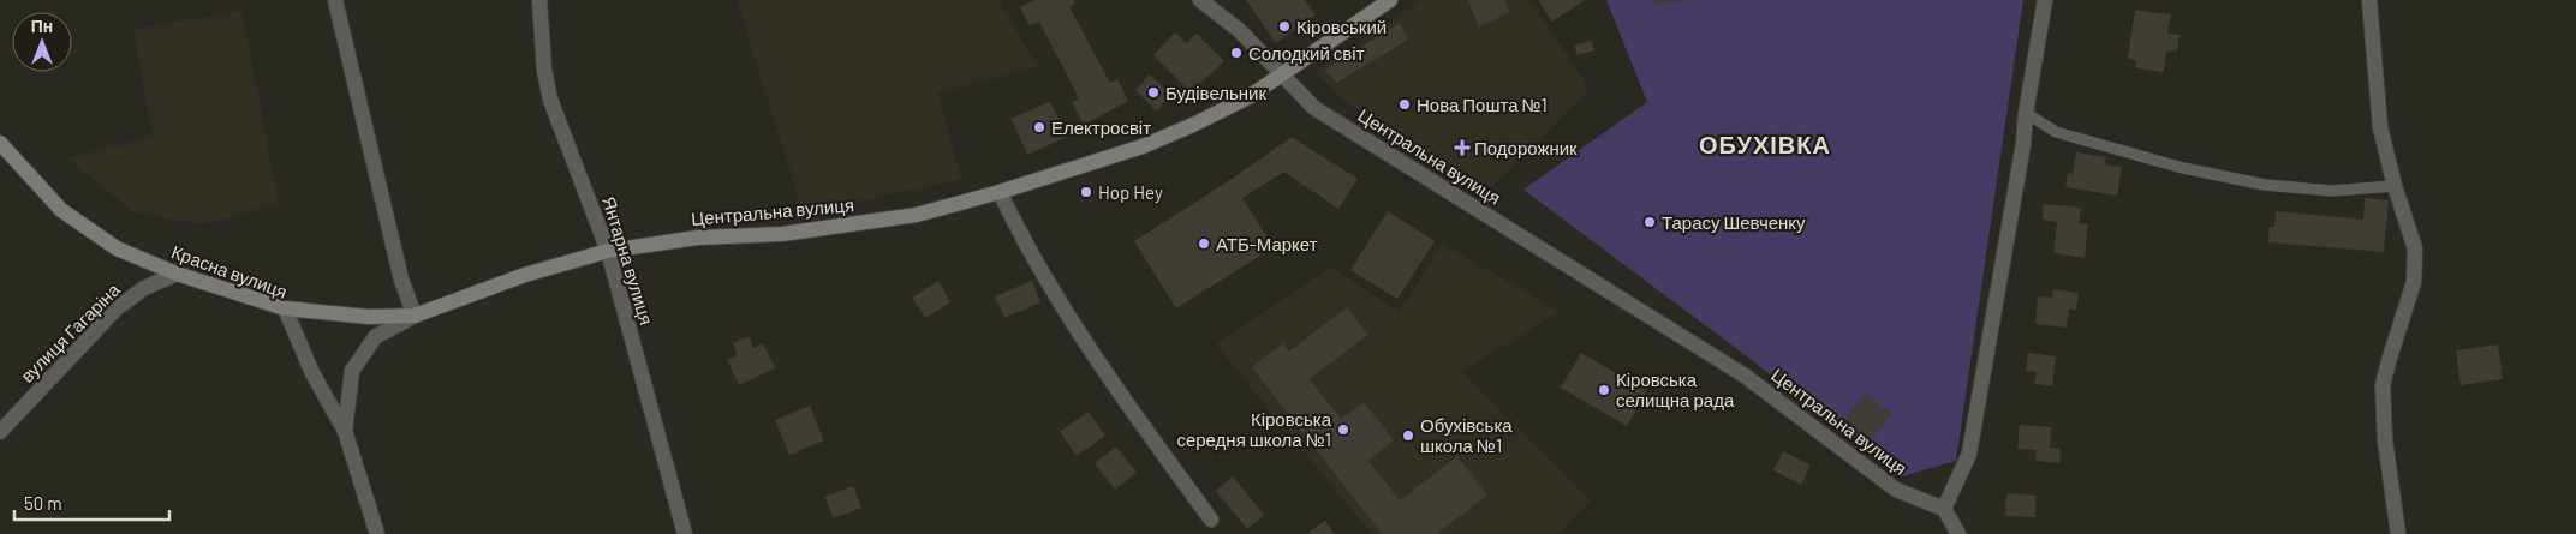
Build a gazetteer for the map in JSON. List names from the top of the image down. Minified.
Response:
{"streets":{"street":["Центральна вулиця","Янтарна вулиця","Красна вулиця","вулиця Гагаріна"]},"crossings":[["Центральна вулиця","Янтарна вулиця"],["Центральна вулиця","Красна вулиця"],["Красна вулиця","вулиця Гагаріна"]],"districts":["ОБУХІВКА"],"places":{"other":["Кіровський","Солодкий світ","Будівельник","Нова Пошта №1","Електросвіт","Hop Hey","Тарасу Шевченку","АТБ-Маркет","Кіровська селищна рада","Кіровська середня школа №1","Обухівська школа №1"],"health":["Подорожник"]},"scale_bar":"50 m","north":"top"}
